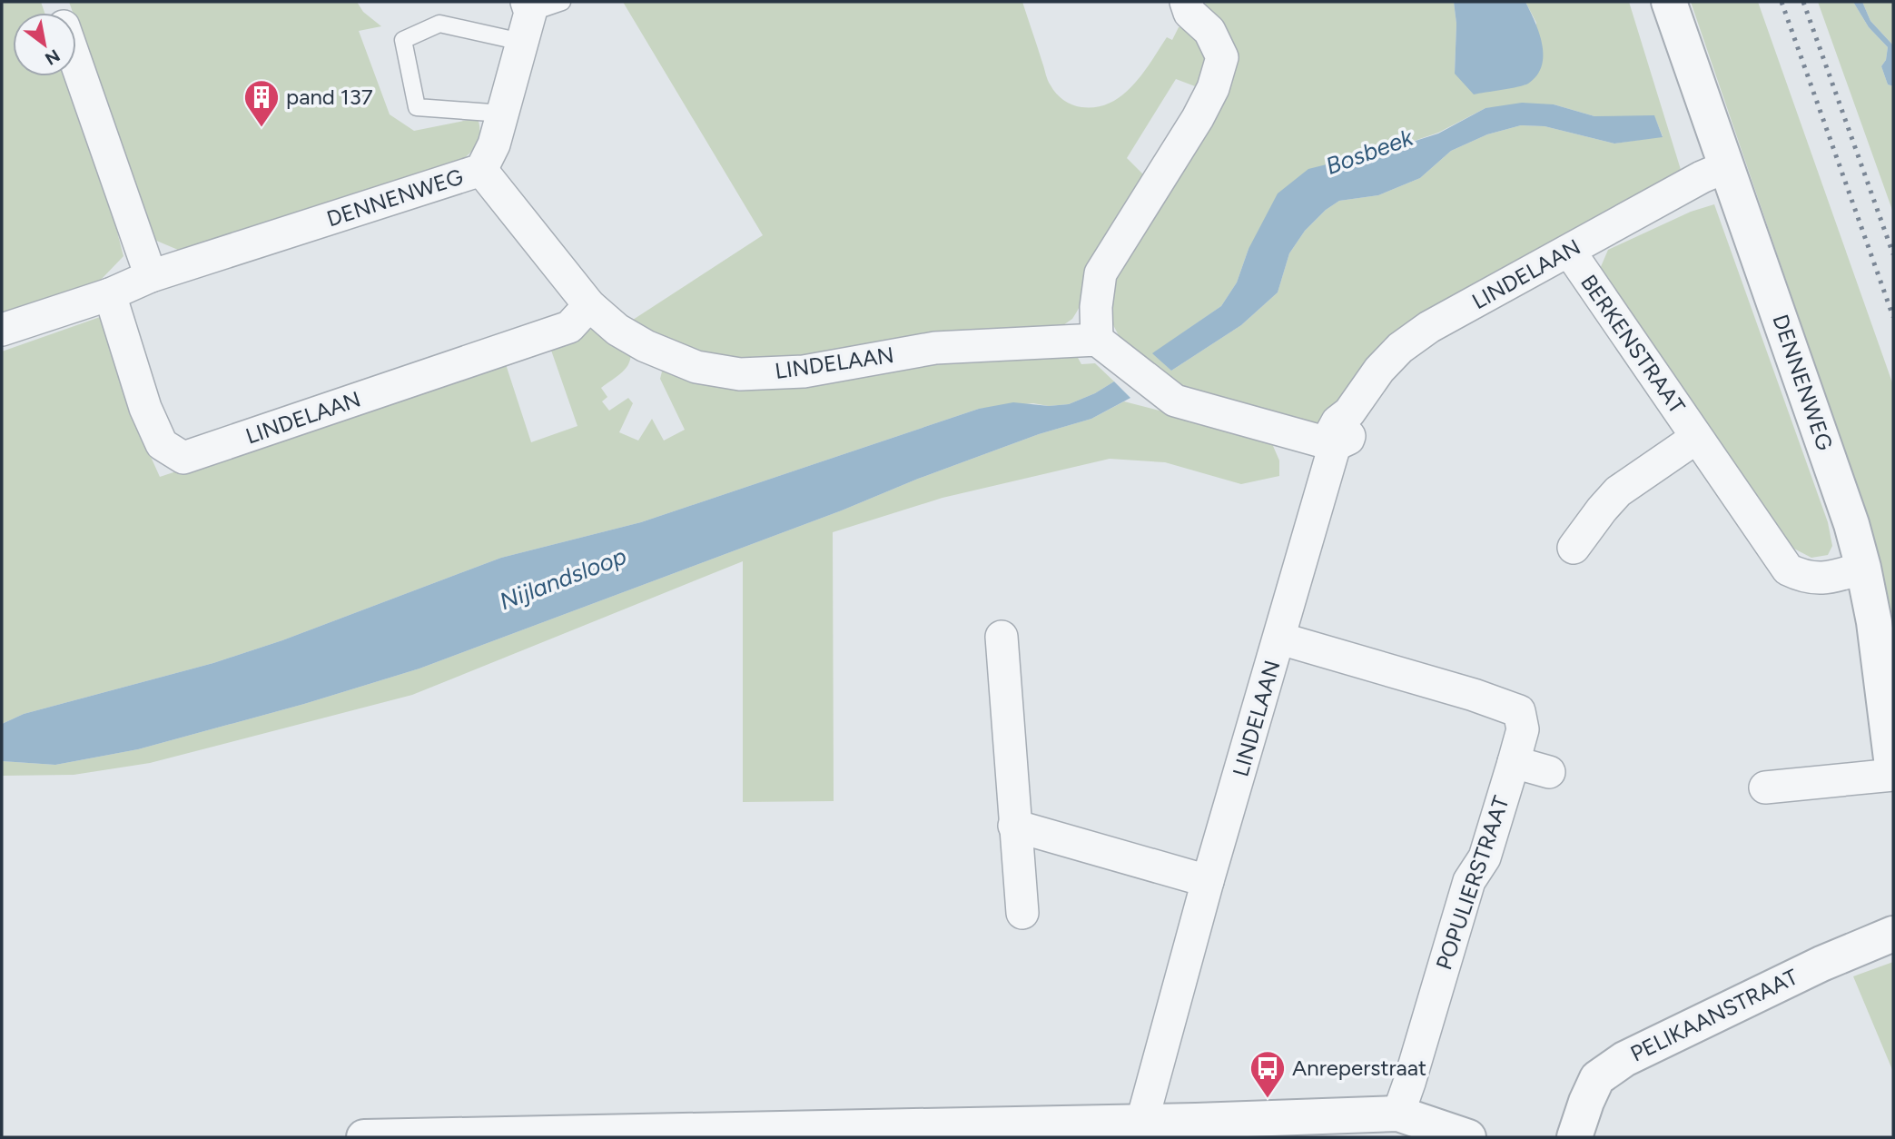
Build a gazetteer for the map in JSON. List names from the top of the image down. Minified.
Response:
{"streets":{"street":["DENNENWEG","LINDELAAN","BERKENSTRAAT","POPULIERSTRAAT","PELIKAANSTRAAT"]},"crossings":[["DENNENWEG","LINDELAAN"],["DENNENWEG","BERKENSTRAAT"],["LINDELAAN","BERKENSTRAAT"],["LINDELAAN","POPULIERSTRAAT"]],"water":["Bosbeek","Nijlandsloop"],"places":{"building":["pand 137"],"bus stop":["Anreperstraat"]},"north":"bottom right"}
